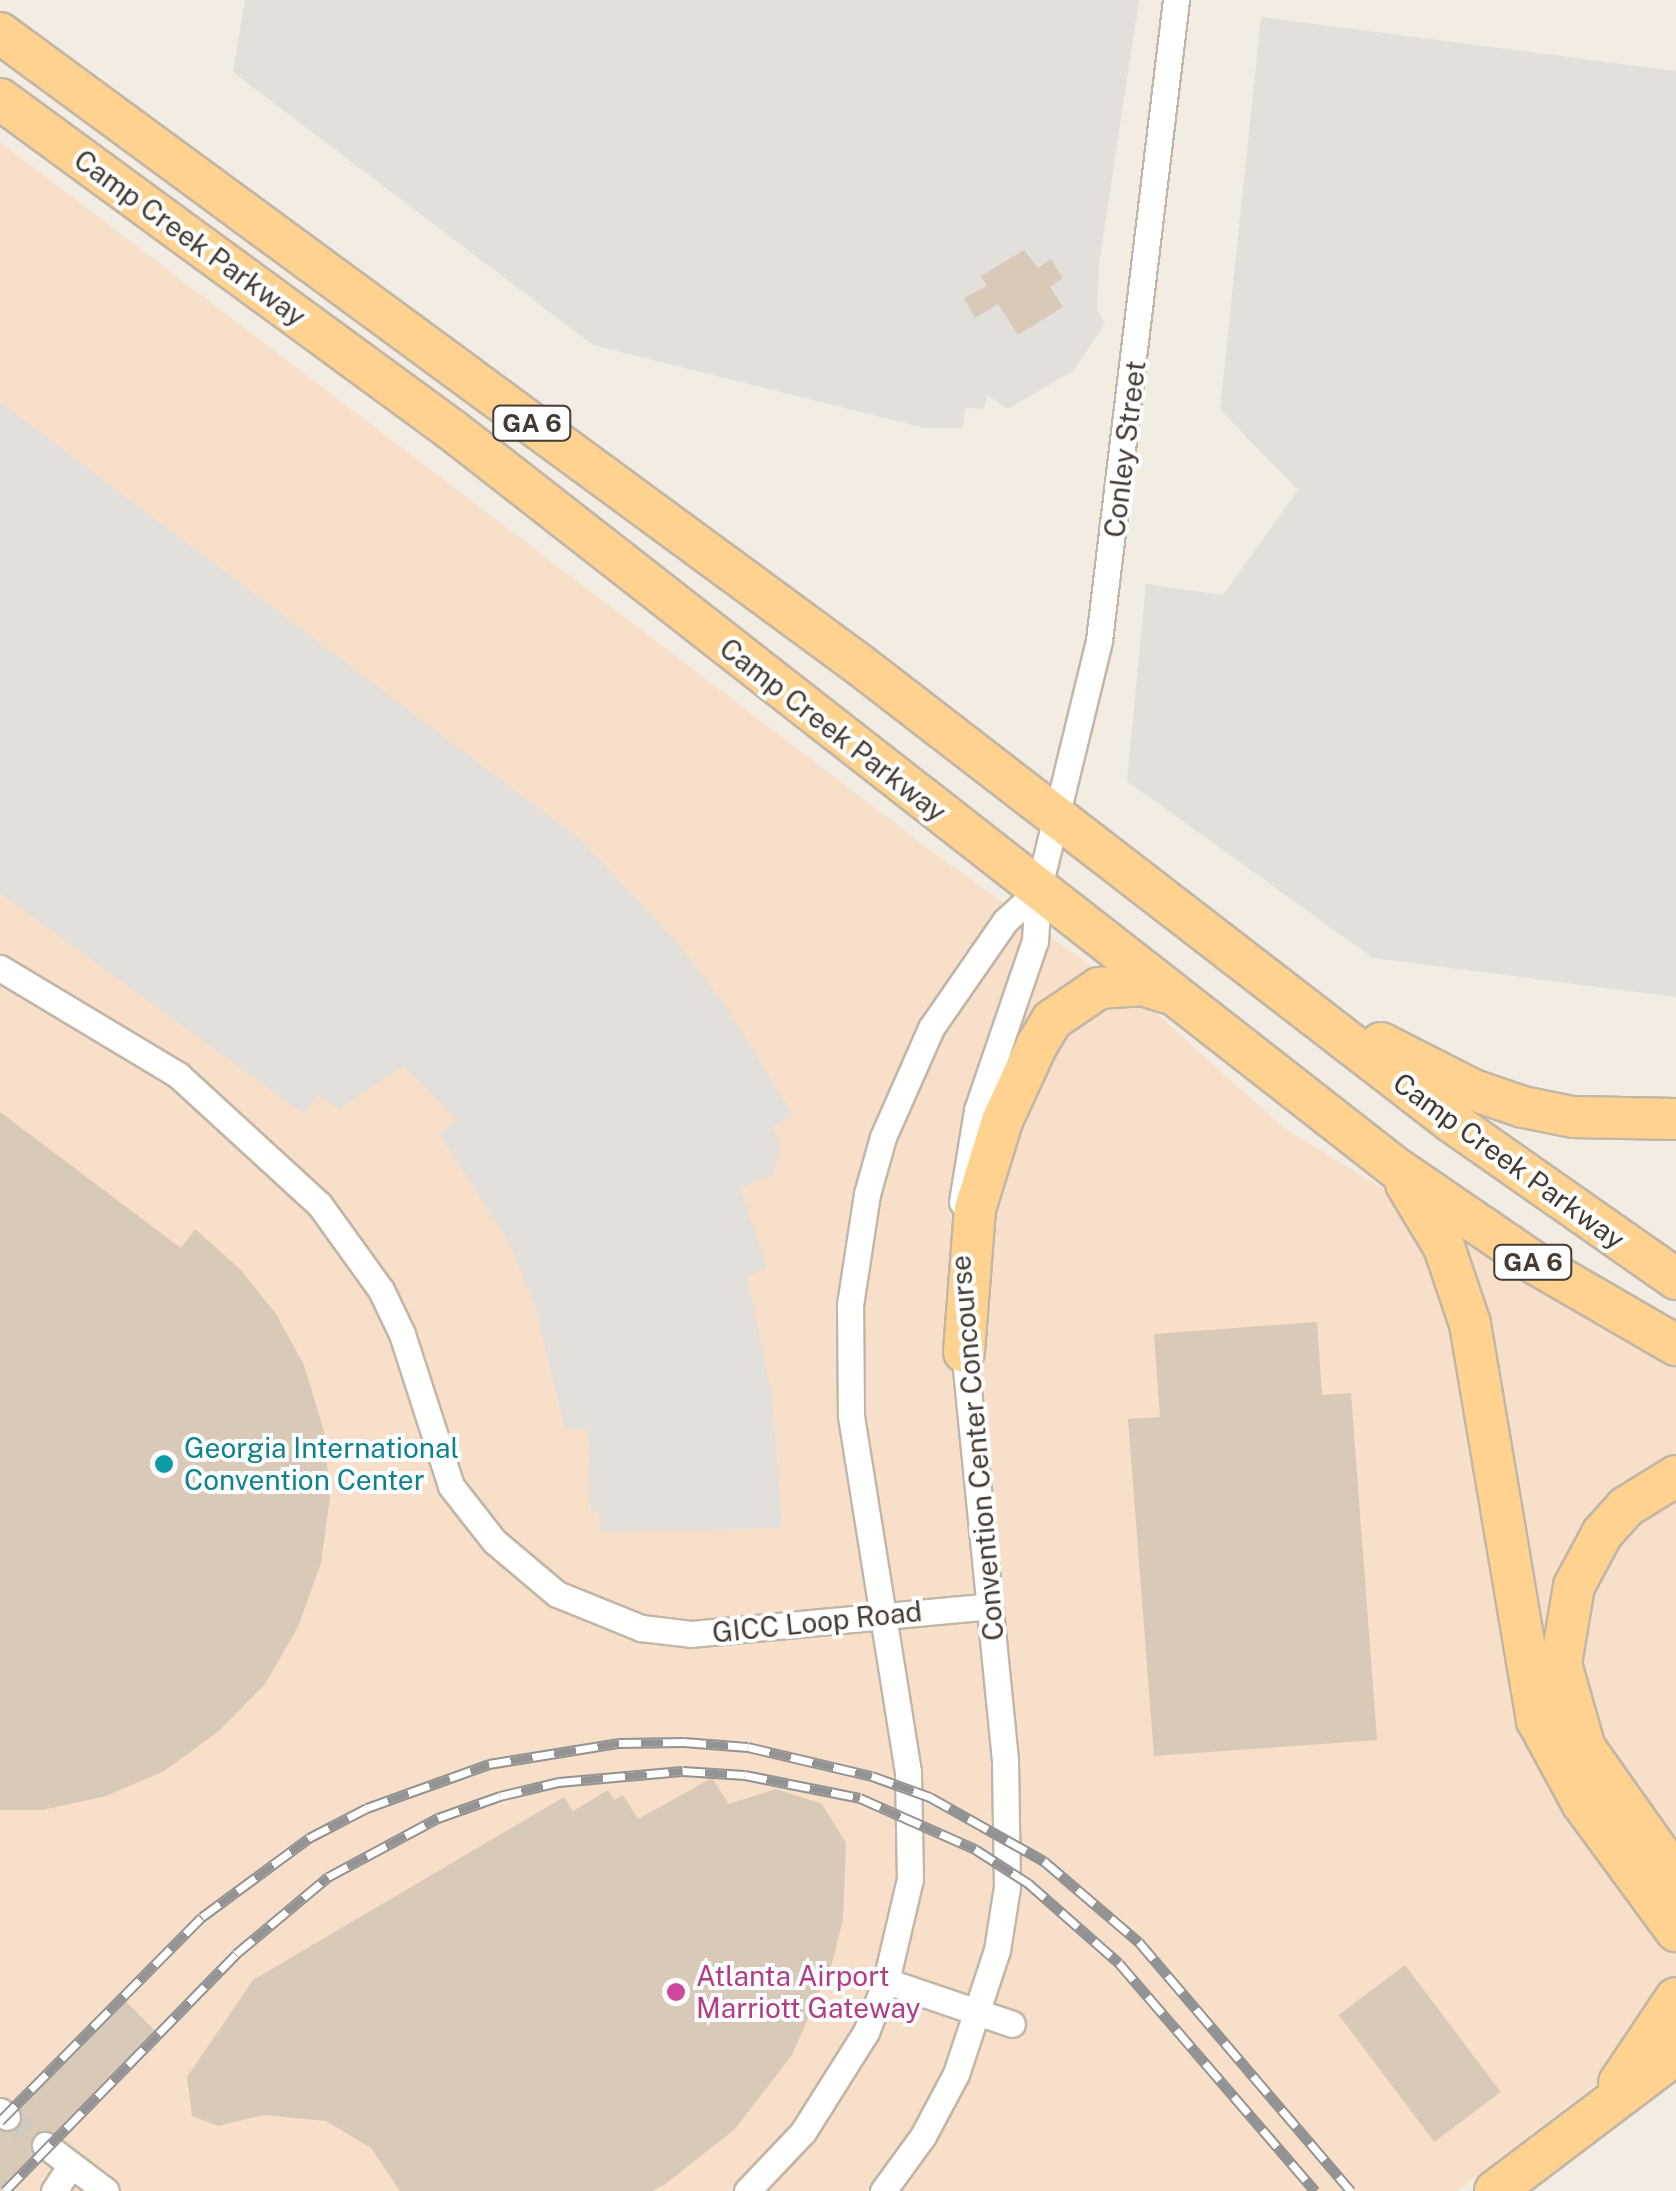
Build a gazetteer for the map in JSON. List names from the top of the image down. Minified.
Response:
{"streets":{"main road":["Camp Creek Parkway","GA 6"],"street":["Conley Street","Convention Center Concourse","GICC Loop Road"]},"crossings":[["Camp Creek Parkway","Conley Street"],["Camp Creek Parkway","Convention Center Concourse"],["Conley Street","Convention Center Concourse"],["Convention Center Concourse","GICC Loop Road"]],"places":["Georgia International Convention Center","Atlanta Airport Marriott Gateway"]}
